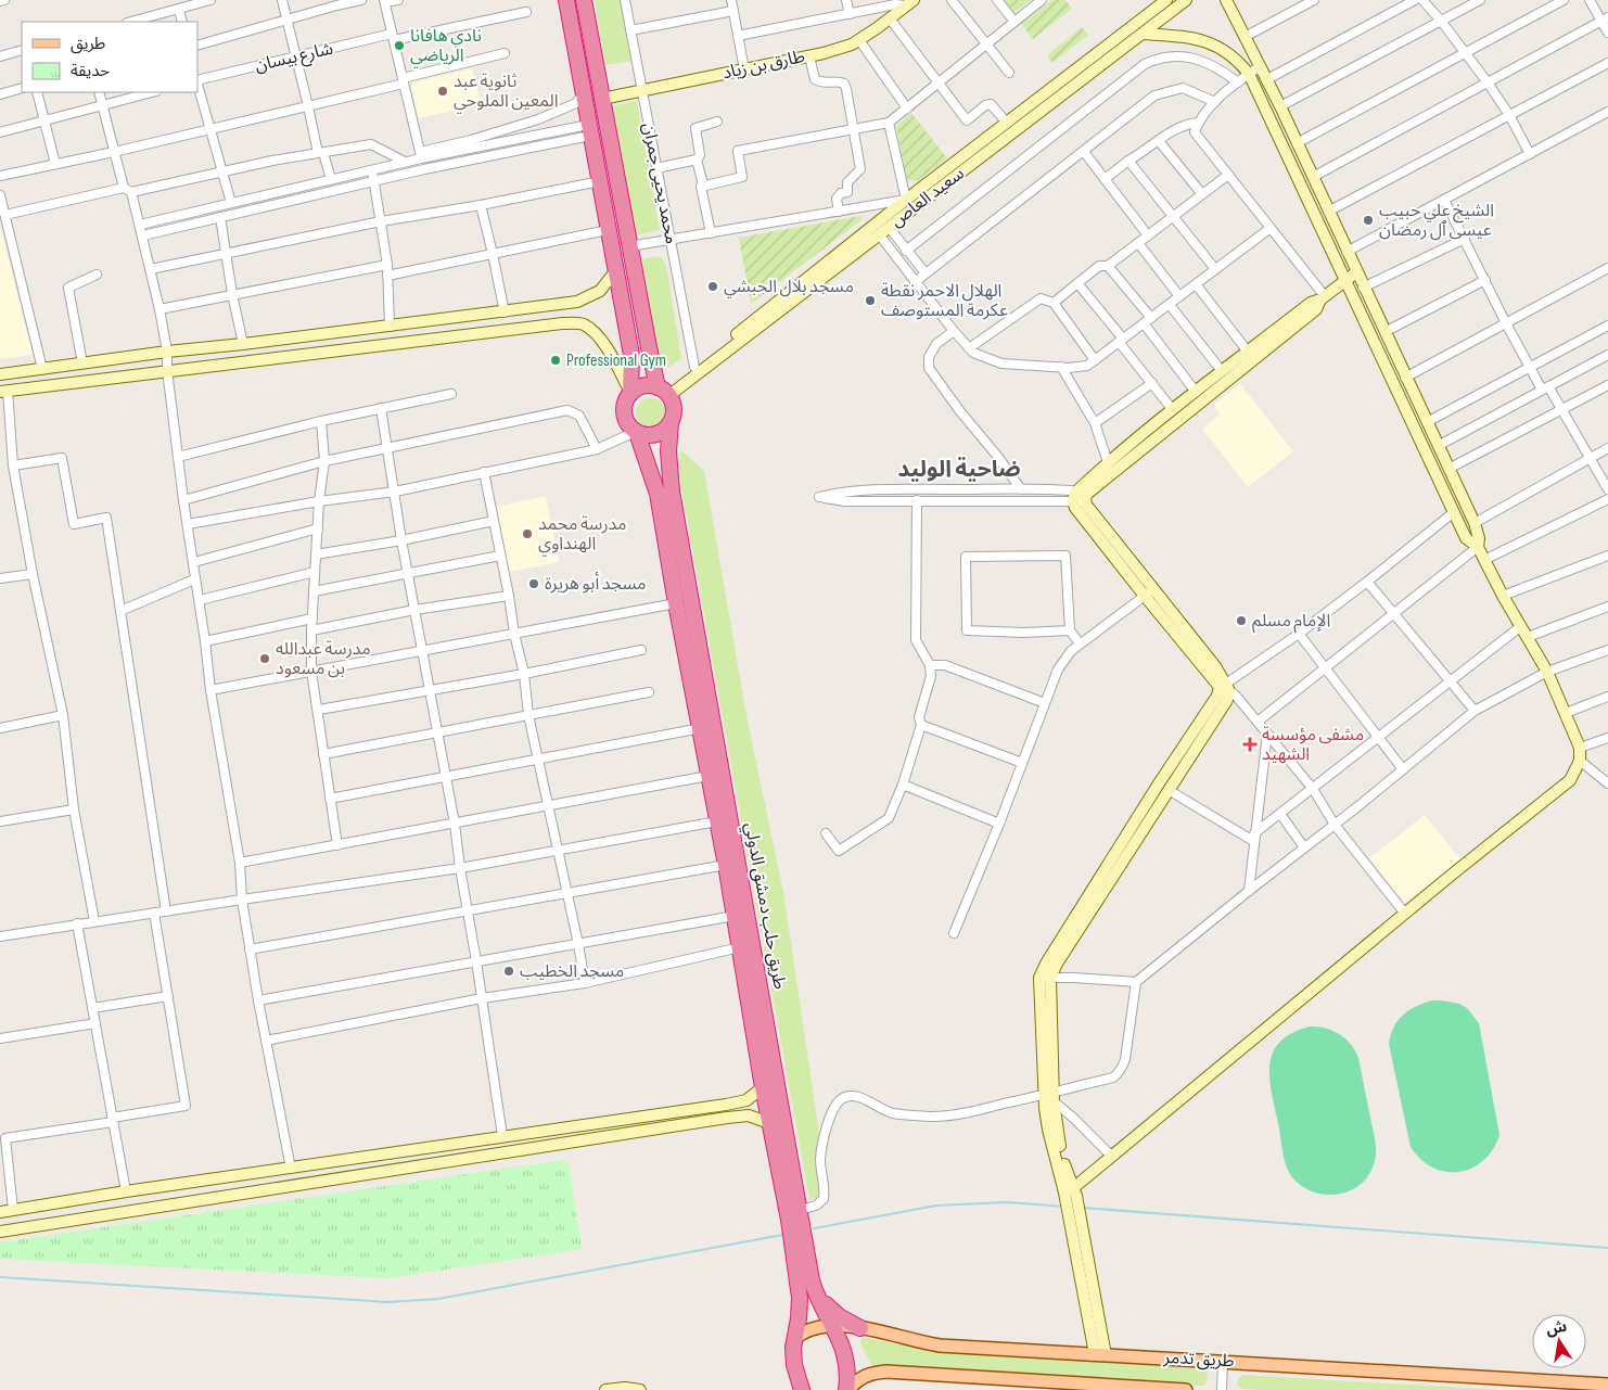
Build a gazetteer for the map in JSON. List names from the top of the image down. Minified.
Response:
{"streets":{"highway":["طريق حلب دمشق الدولي"],"main road":["طارق بن زياد","سعيد العاص","طريق تدمر"],"street":["شارع بيسان","محمد يحيى جمران"]},"crossings":[["طارق بن زياد","محمد يحيى جمران"],["سعيد العاص","طريق حلب دمشق الدولي"],["طريق حلب دمشق الدولي","طريق تدمر"]],"districts":["ضاحية الوليد"],"places":{"other":["نادي هافانا الرياضي","ثانوية عبد المعين الملوحي","الشيخ علي حبيب عيسى ٱل رمضان","مسجد بلال الحبشي","الهلال الاحمر نقطة عكرمة المستوصف","Professional Gym","مدرسة محمد الهنداوي","مسجد أبو هريرة","الإمام مسلم","مدرسة عبدالله بن مسعود","مسجد الخطيب"],"health":["مشفى مؤسسة الشهيد"]},"legend":["طريق","حديقة"],"north":"top"}
